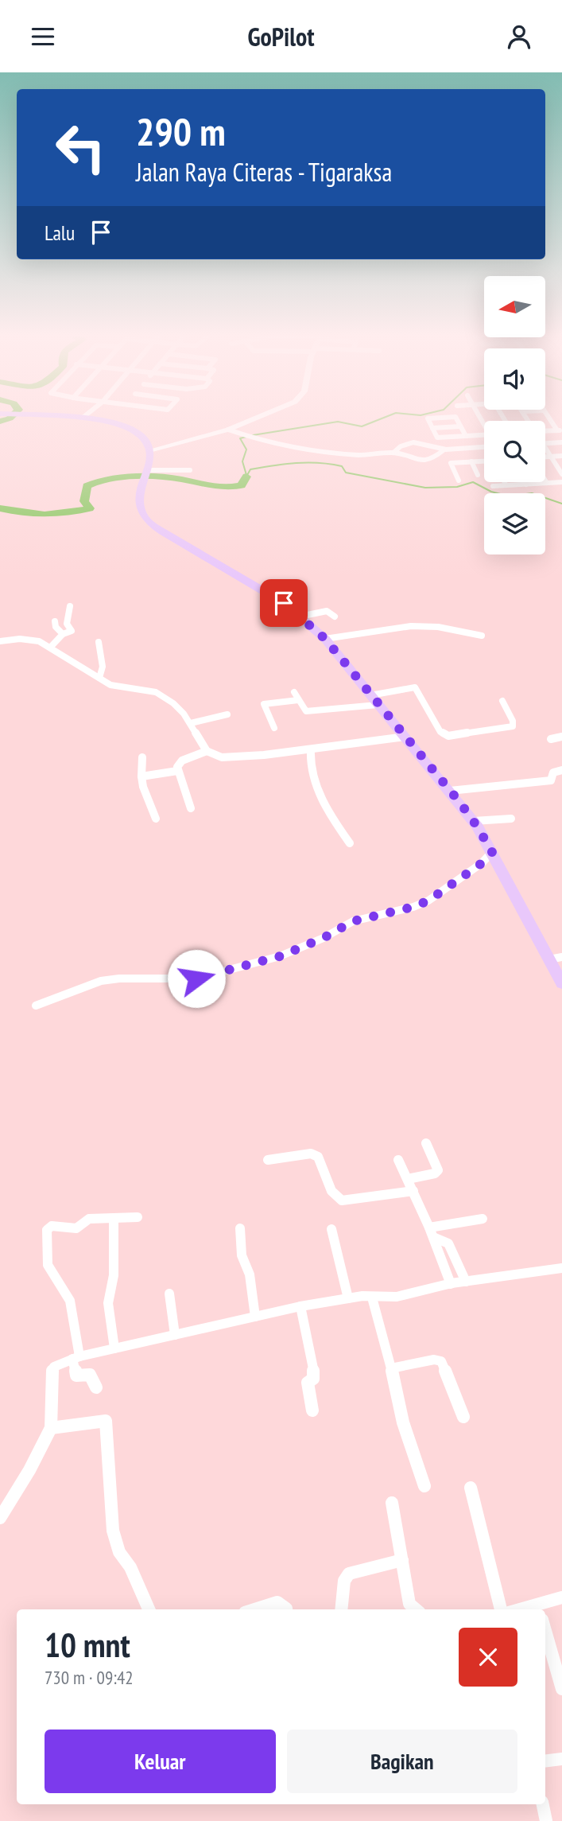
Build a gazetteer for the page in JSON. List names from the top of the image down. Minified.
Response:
{"north":"left","page":{"header":"GoPilot","turn":["290 m","Jalan Raya Citeras - Tigaraksa"],"then":"Lalu","heading":["10 mnt","730 m · 09:42"],"buttons":["Keluar","Bagikan"]}}
